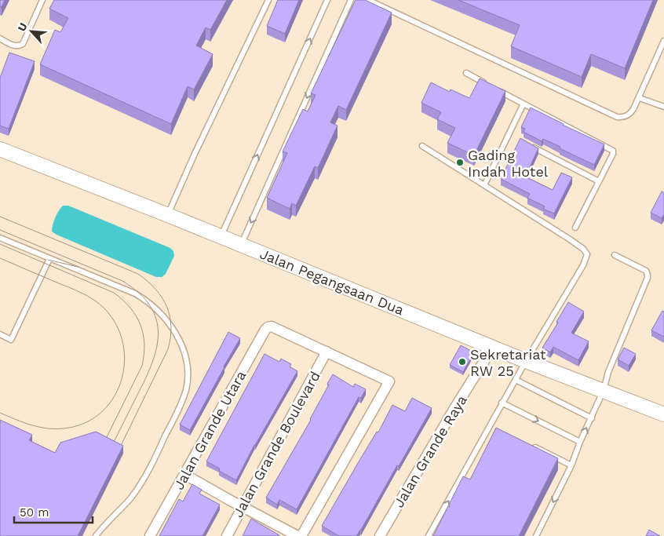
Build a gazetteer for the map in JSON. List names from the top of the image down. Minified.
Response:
{"streets":{"main road":["Jalan Pegangsaan Dua"],"street":["Jalan Grande Utara","Jalan Grande Boulevard","Jalan Grande Raya"]},"crossings":[["Jalan Pegangsaan Dua","Jalan Grande Raya"],["Jalan Grande Utara","Jalan Grande Boulevard"]],"places":["Gading Indah Hotel","Sekretariat RW 25"],"scale_bar":"50 m","north":"top left"}
